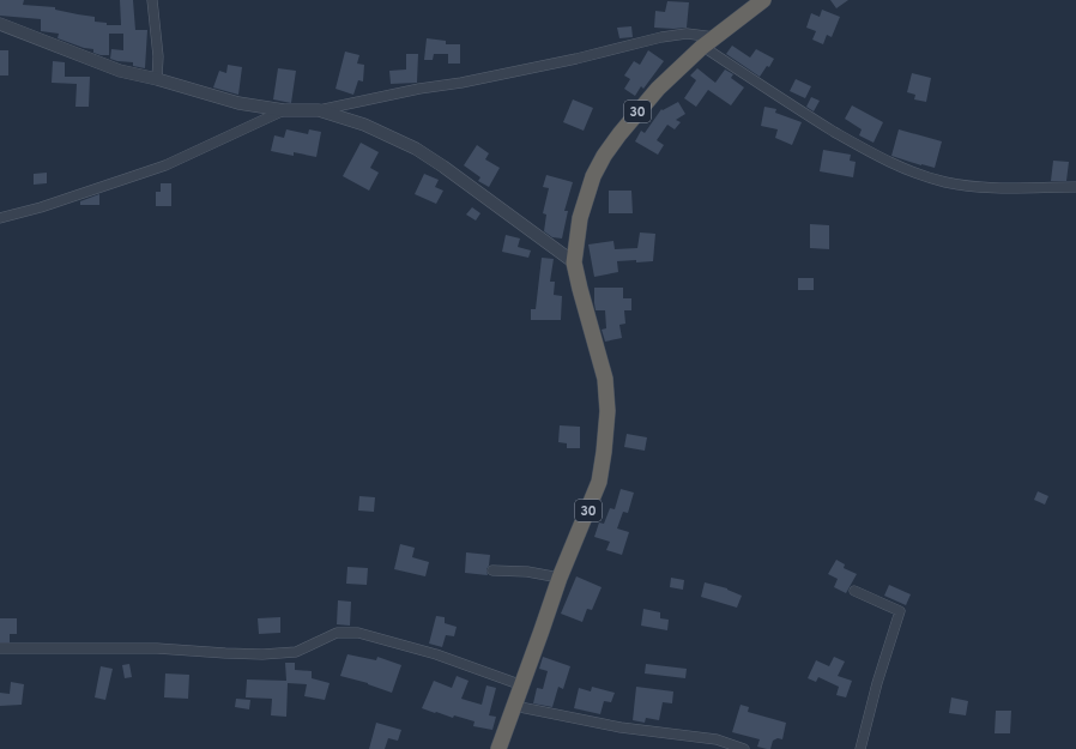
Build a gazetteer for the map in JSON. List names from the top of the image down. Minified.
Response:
{"streets":{"highway":["30"]}}
